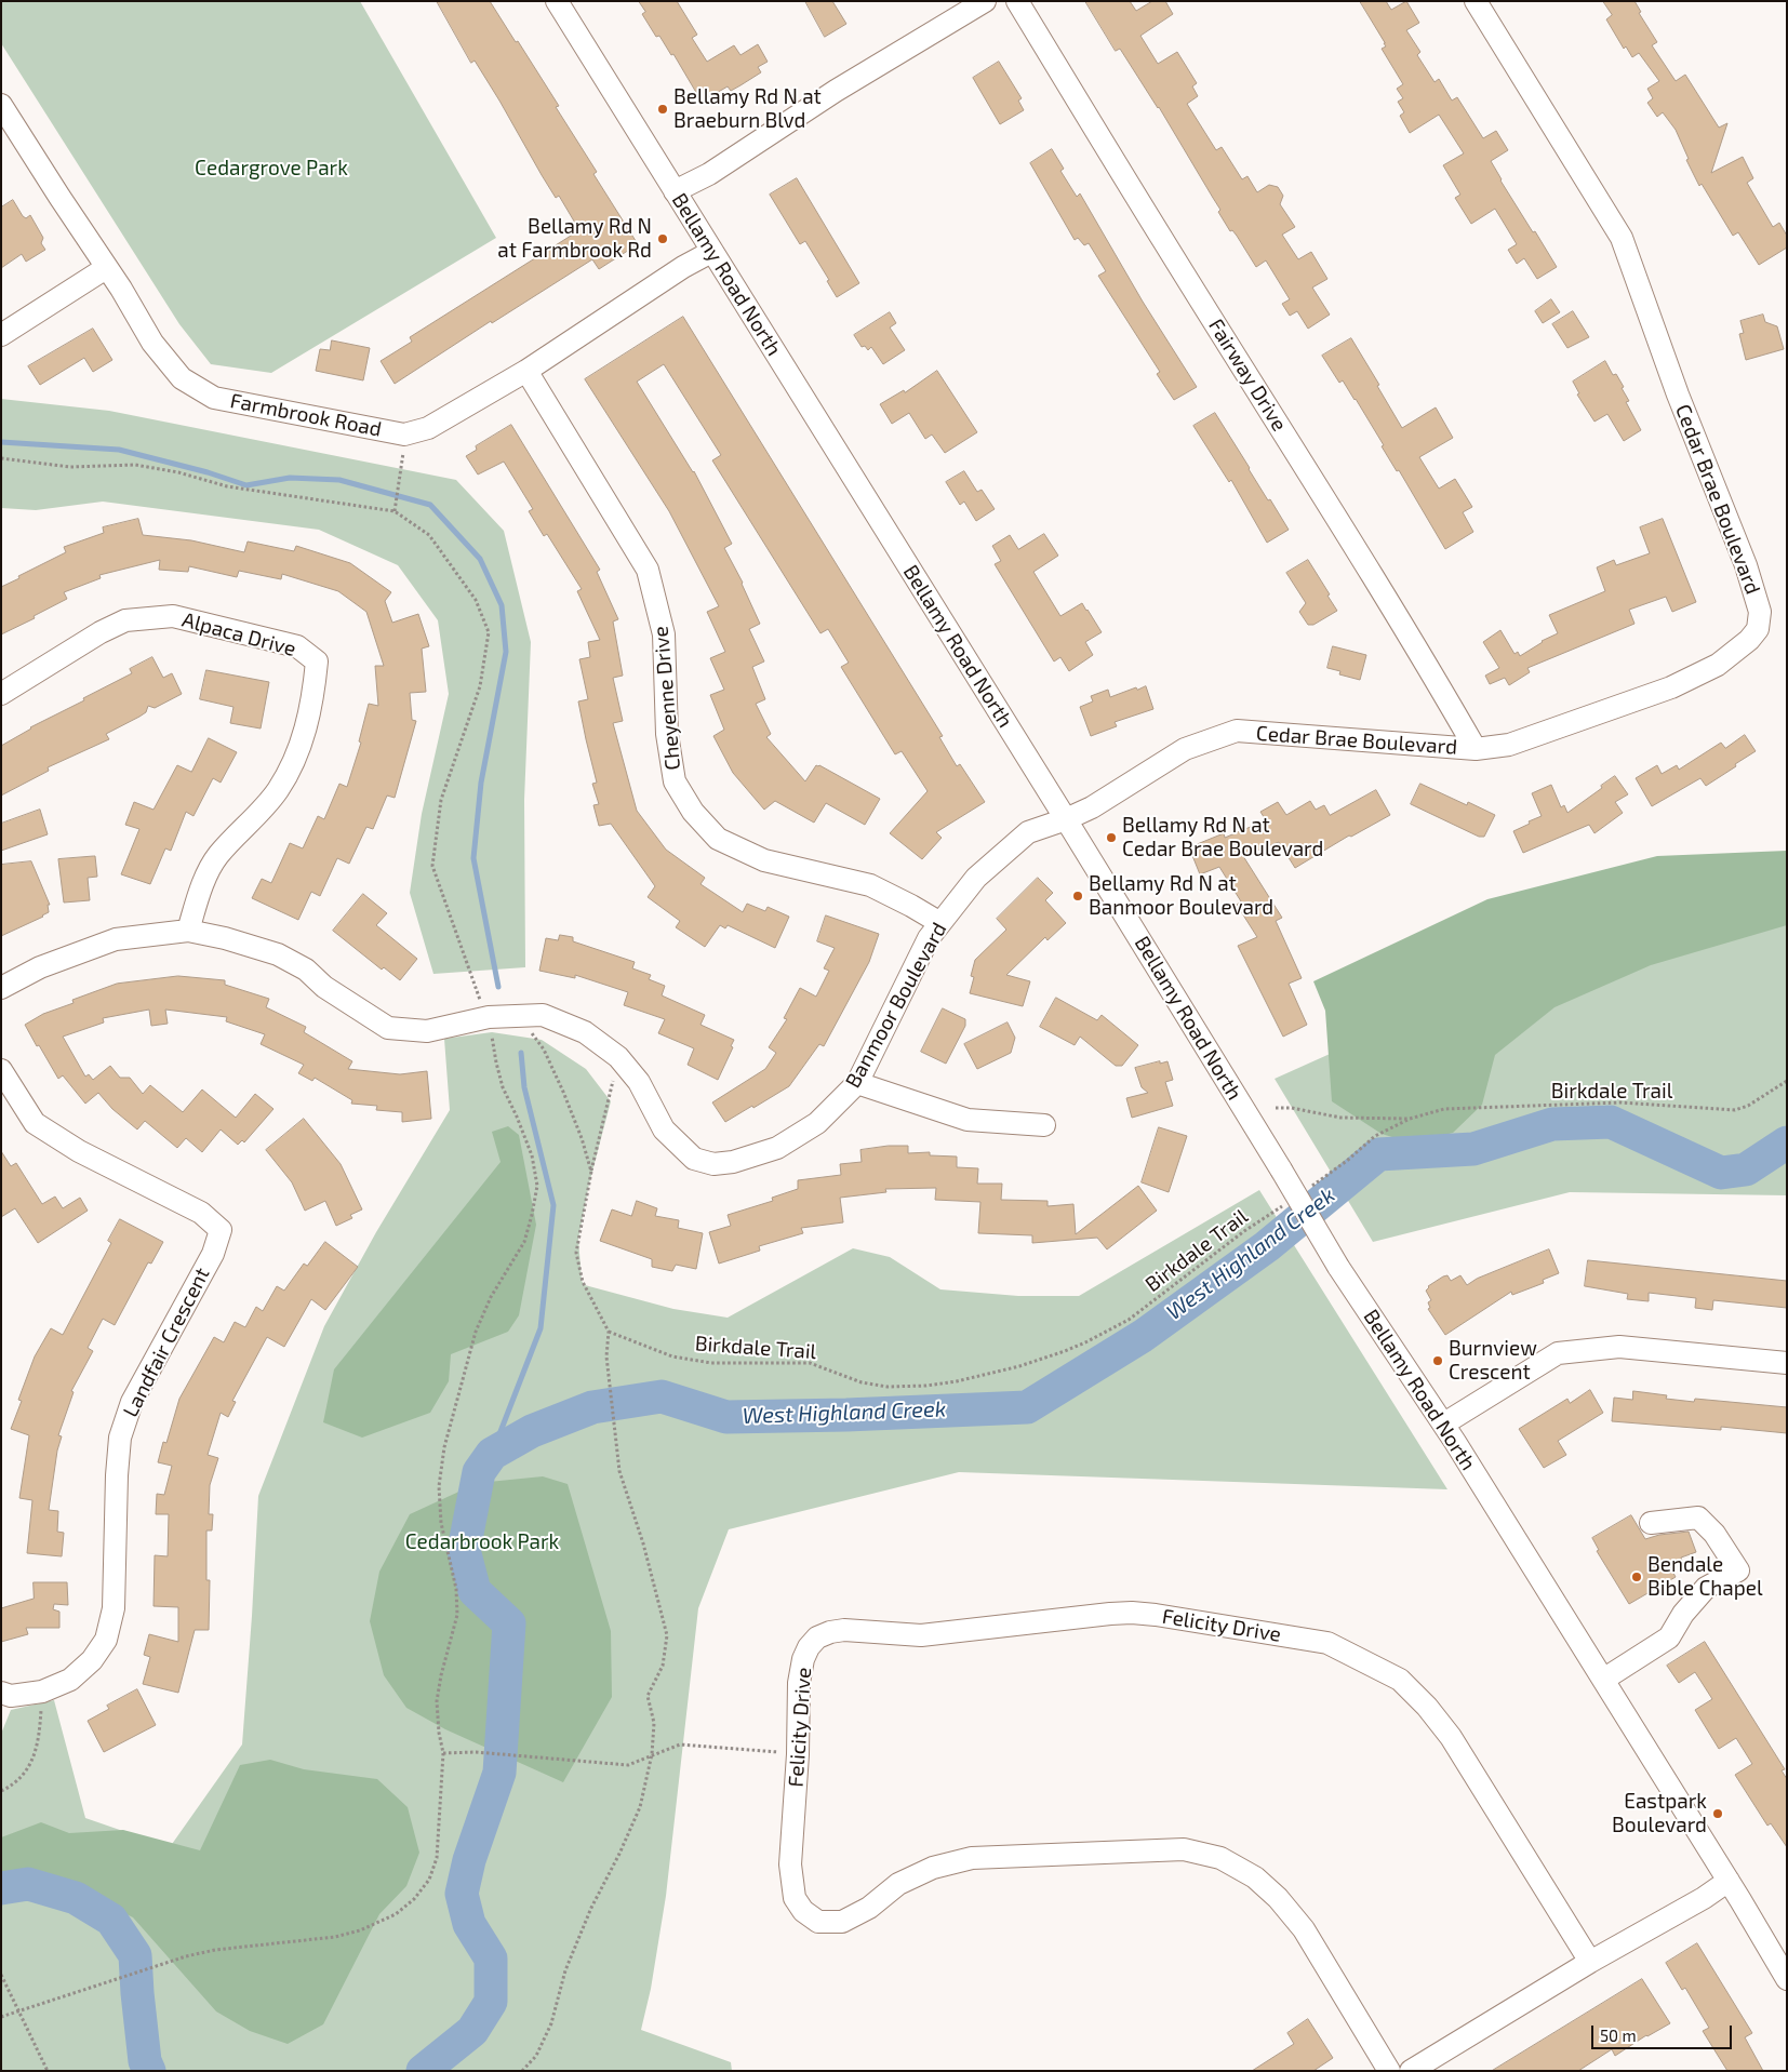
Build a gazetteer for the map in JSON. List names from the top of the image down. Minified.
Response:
{"streets":{"street":["Bellamy Road North","Fairway Drive","Farmbrook Road","Cedar Brae Boulevard","Alpaca Drive","Cheyenne Drive","Banmoor Boulevard","Landfair Crescent","Felicity Drive"],"path":["Birkdale Trail"]},"crossings":[["Bellamy Road North","Farmbrook Road"],["Bellamy Road North","Cedar Brae Boulevard"],["Bellamy Road North","Banmoor Boulevard"],["Fairway Drive","Cedar Brae Boulevard"],["Farmbrook Road","Cheyenne Drive"],["Cedar Brae Boulevard","Banmoor Boulevard"],["Alpaca Drive","Banmoor Boulevard"],["Cheyenne Drive","Banmoor Boulevard"]],"water":["West Highland Creek"],"parks":["Cedargrove Park","Cedarbrook Park"],"places":["Bellamy Rd N at Braeburn Blvd","Bellamy Rd N at Farmbrook Rd","Bellamy Rd N at Cedar Brae Boulevard","Bellamy Rd N at Banmoor Boulevard","Burnview Crescent","Bendale Bible Chapel","Eastpark Boulevard"],"scale_bar":"50 m"}
